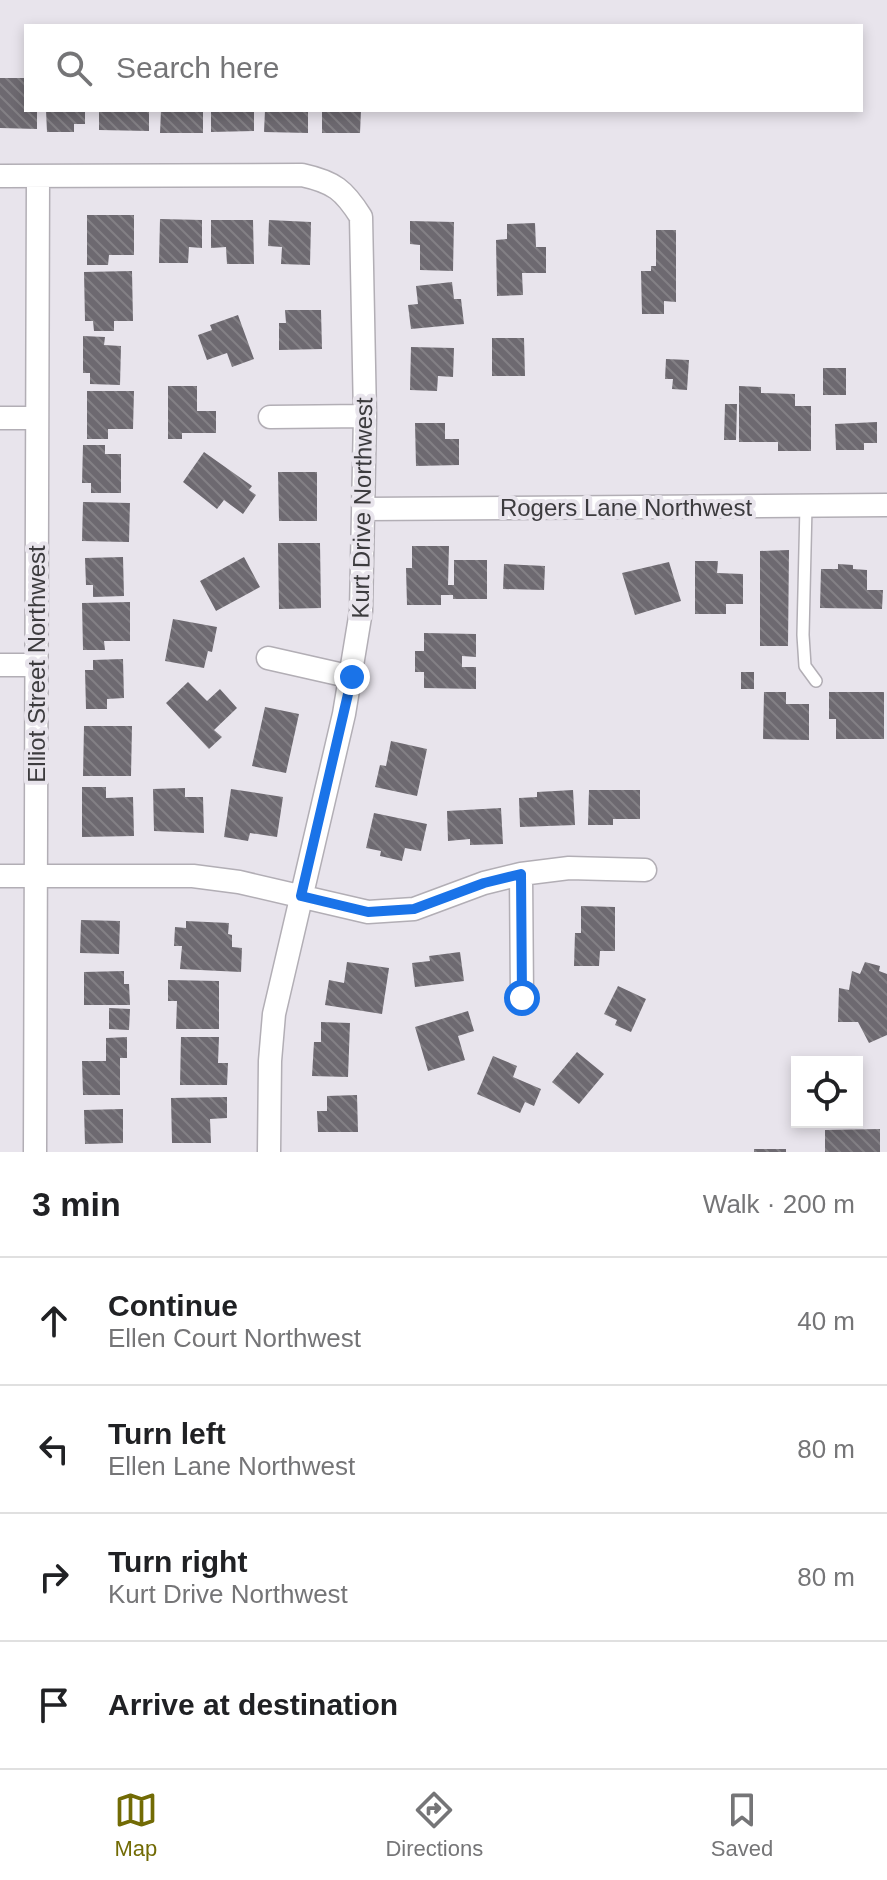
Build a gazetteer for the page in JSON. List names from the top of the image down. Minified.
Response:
{"streets":{"street":["Rogers Lane Northwest","Kurt Drive Northwest","Elliot Street Northwest"]},"crossings":[["Rogers Lane Northwest","Kurt Drive Northwest"],["Kurt Drive Northwest","Elliot Street Northwest"]],"page":{"search":"Search here","heading":["3 min","Walk · 200 m"],"list":[["Continue","Ellen Court Northwest","40 m"],["Turn left","Ellen Lane Northwest","80 m"],["Turn right","Kurt Drive Northwest","80 m"],"Arrive at destination"],"nav":["Map","Directions","Saved"]}}
